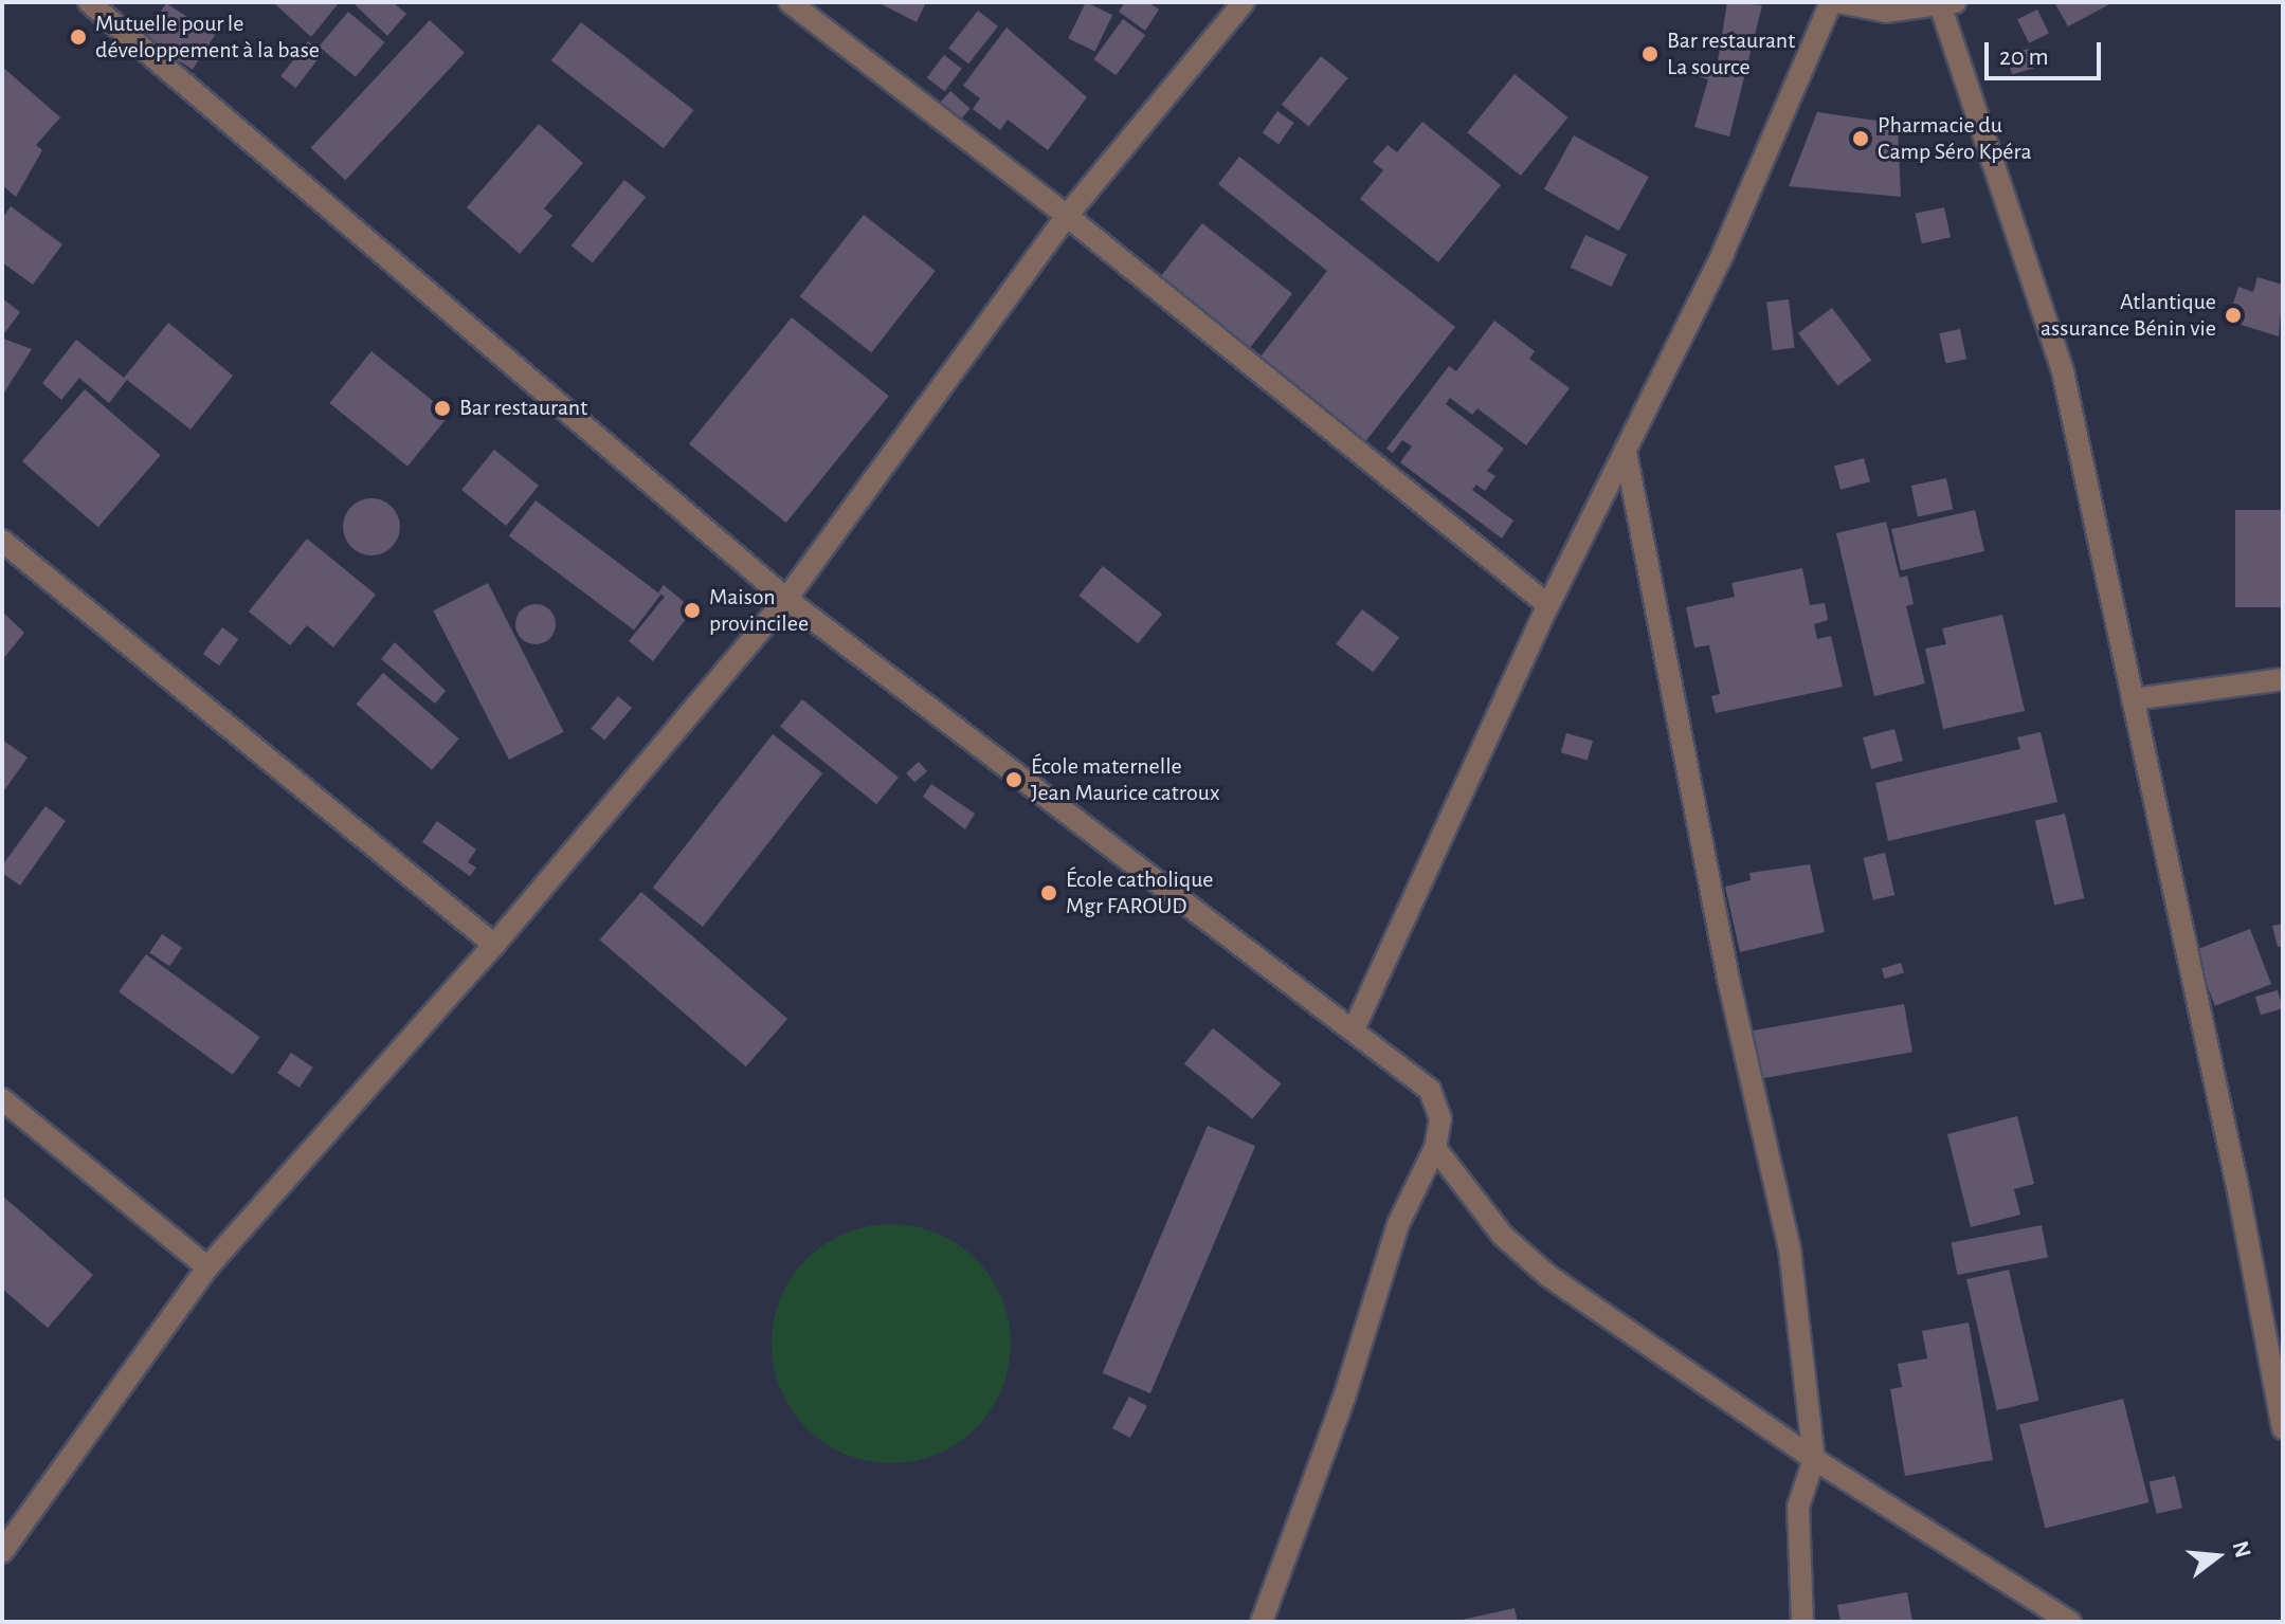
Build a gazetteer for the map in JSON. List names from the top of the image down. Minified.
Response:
{"places":["Mutuelle pour le développement à la base","Bar restaurant La source","Pharmacie du Camp Séro Kpéra","Atlantique assurance Bénin vie","Bar restaurant","Maison provincilee","École maternelle Jean Maurice catroux","École catholique Mgr FAROUD"],"scale_bar":"20 m","north":"right"}
